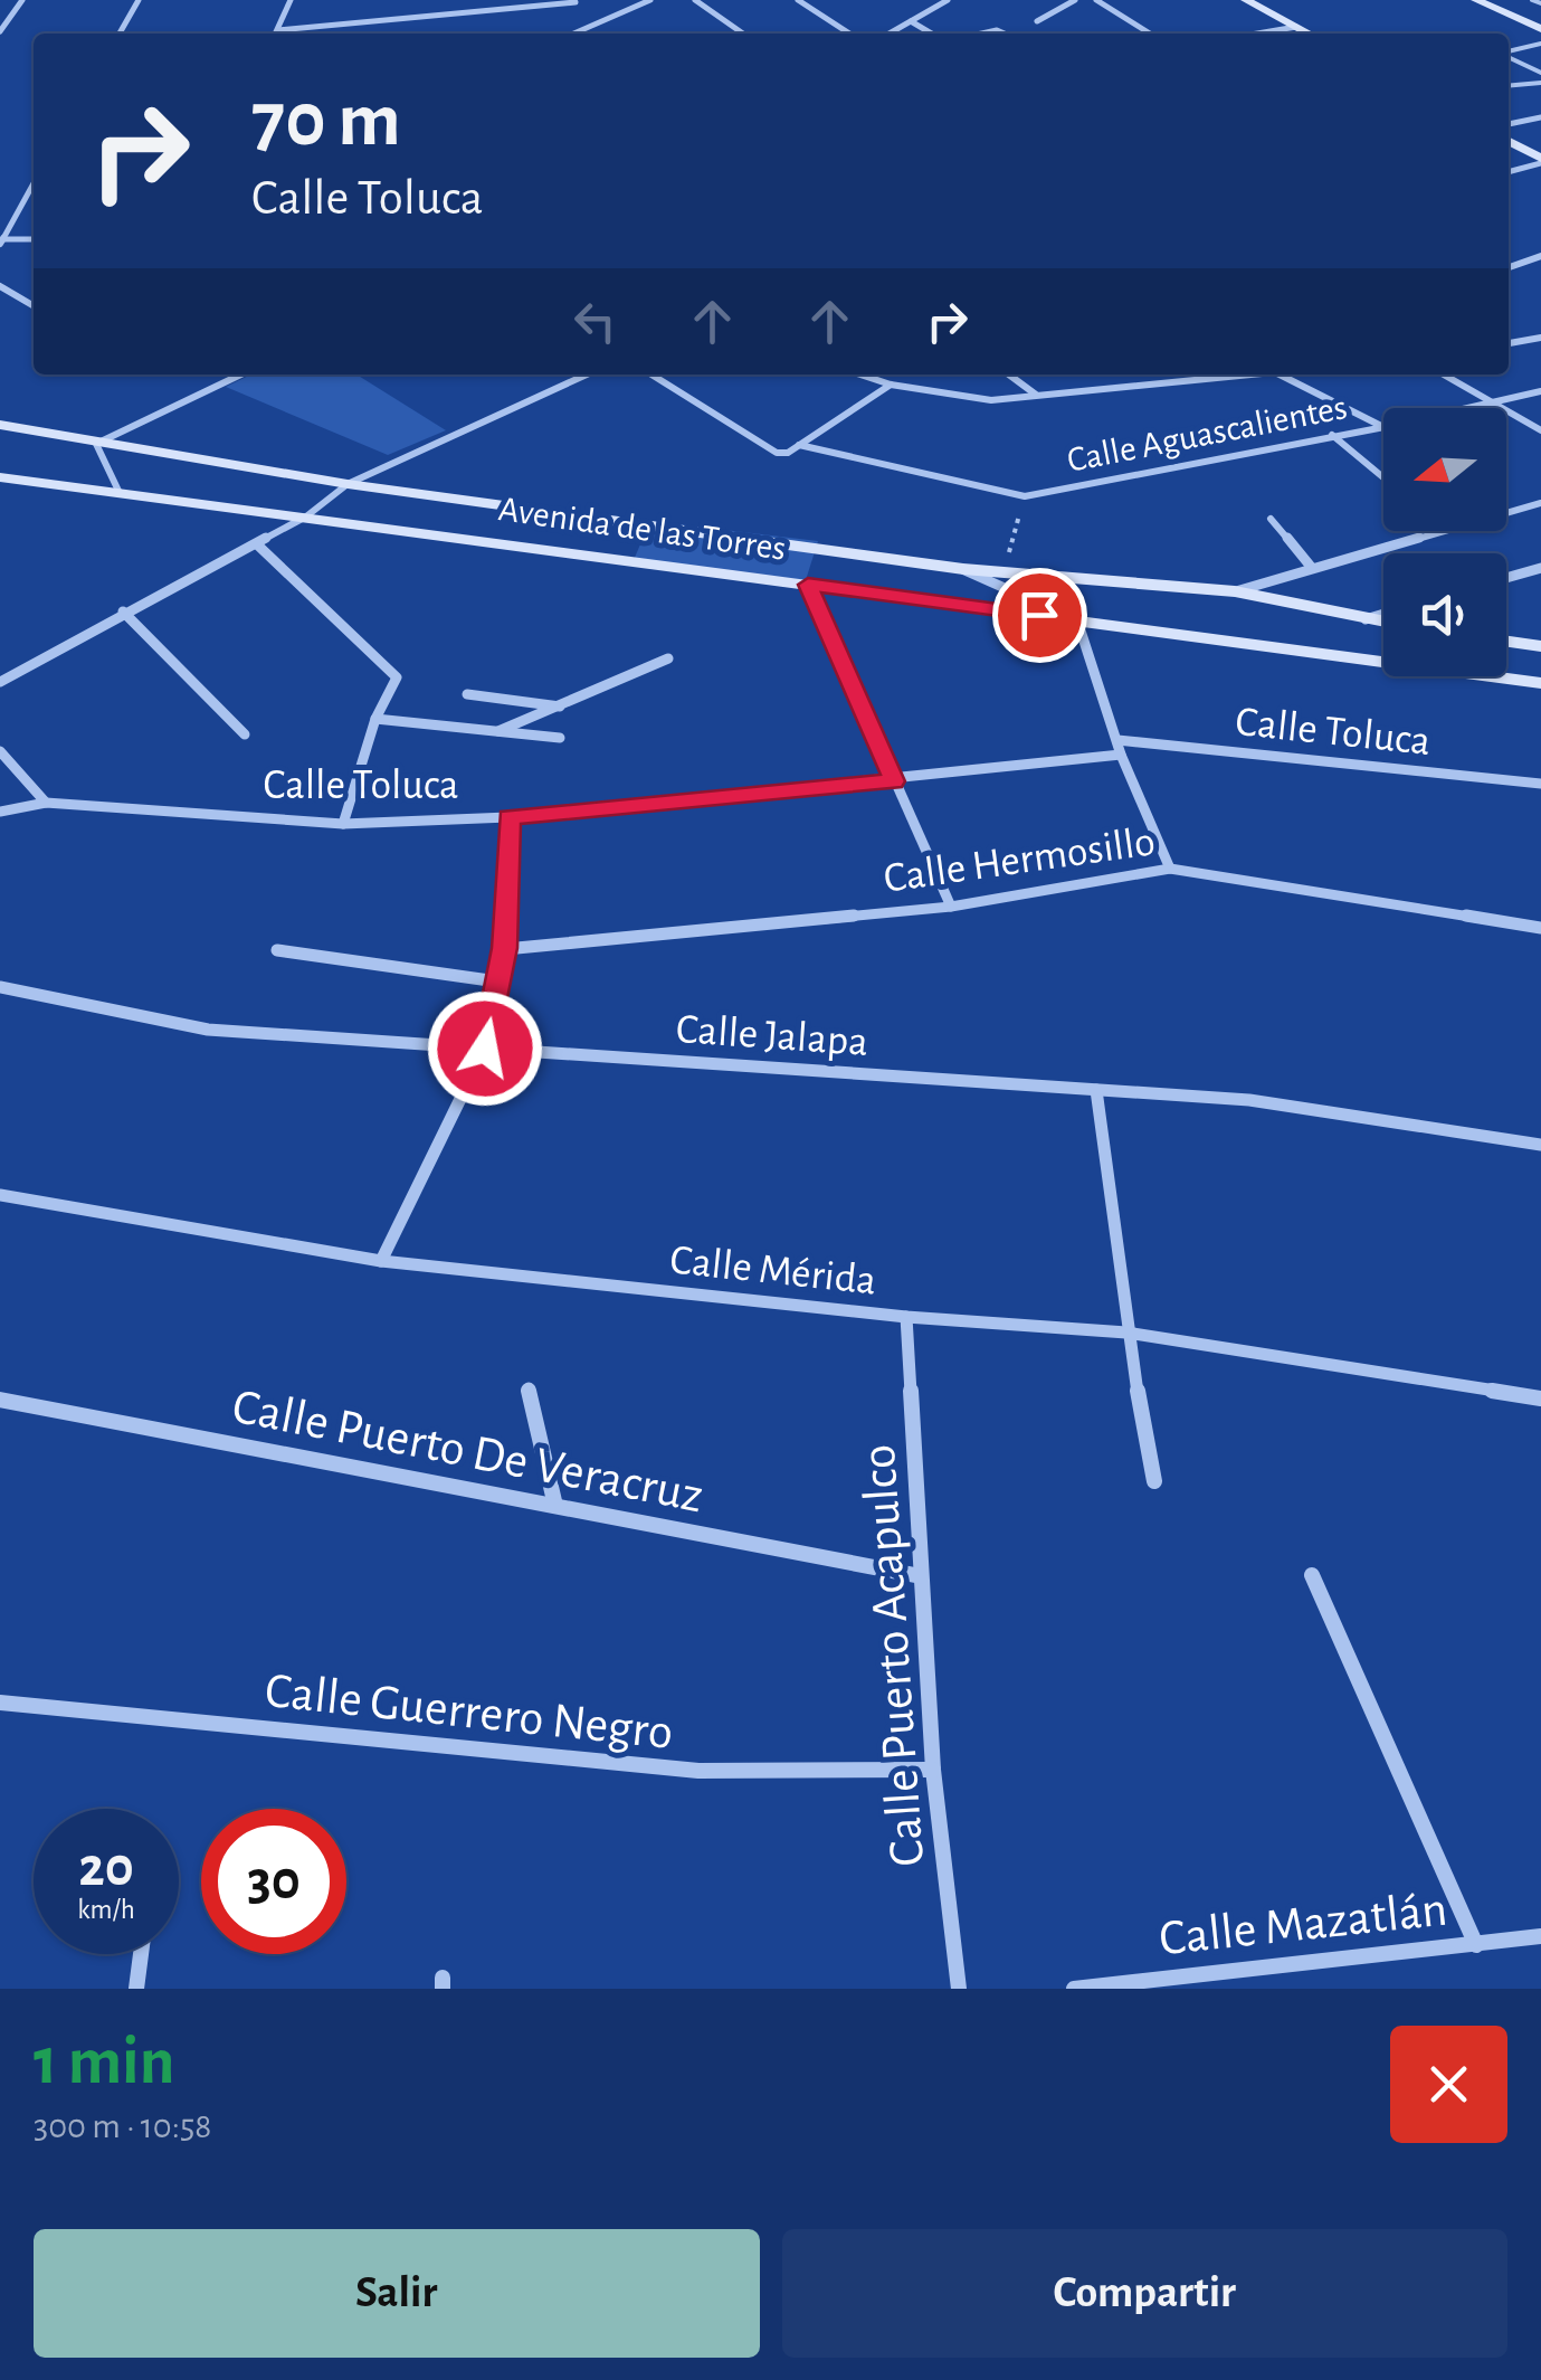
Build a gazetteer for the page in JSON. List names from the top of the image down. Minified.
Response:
{"streets":{"street":["Calle Aguascalientes","Avenida de las Torres","Calle Toluca","Calle Hermosillo","Calle Jalapa","Calle Mérida","Calle Puerto De Veracruz","Calle Puerto Acapulco","Calle Guerrero Negro","Calle Mazatlán"]},"crossings":[["Calle Aguascalientes","Avenida de las Torres"],["Calle Mérida","Calle Puerto Acapulco"],["Calle Puerto De Veracruz","Calle Puerto Acapulco"],["Calle Puerto Acapulco","Calle Guerrero Negro"]],"north":"left","page":{"turn":["70 m","Calle Toluca"],"speed":"20 km/h","limit":"30","heading":["1 min","300 m · 10:58"],"buttons":["Salir","Compartir"]}}
